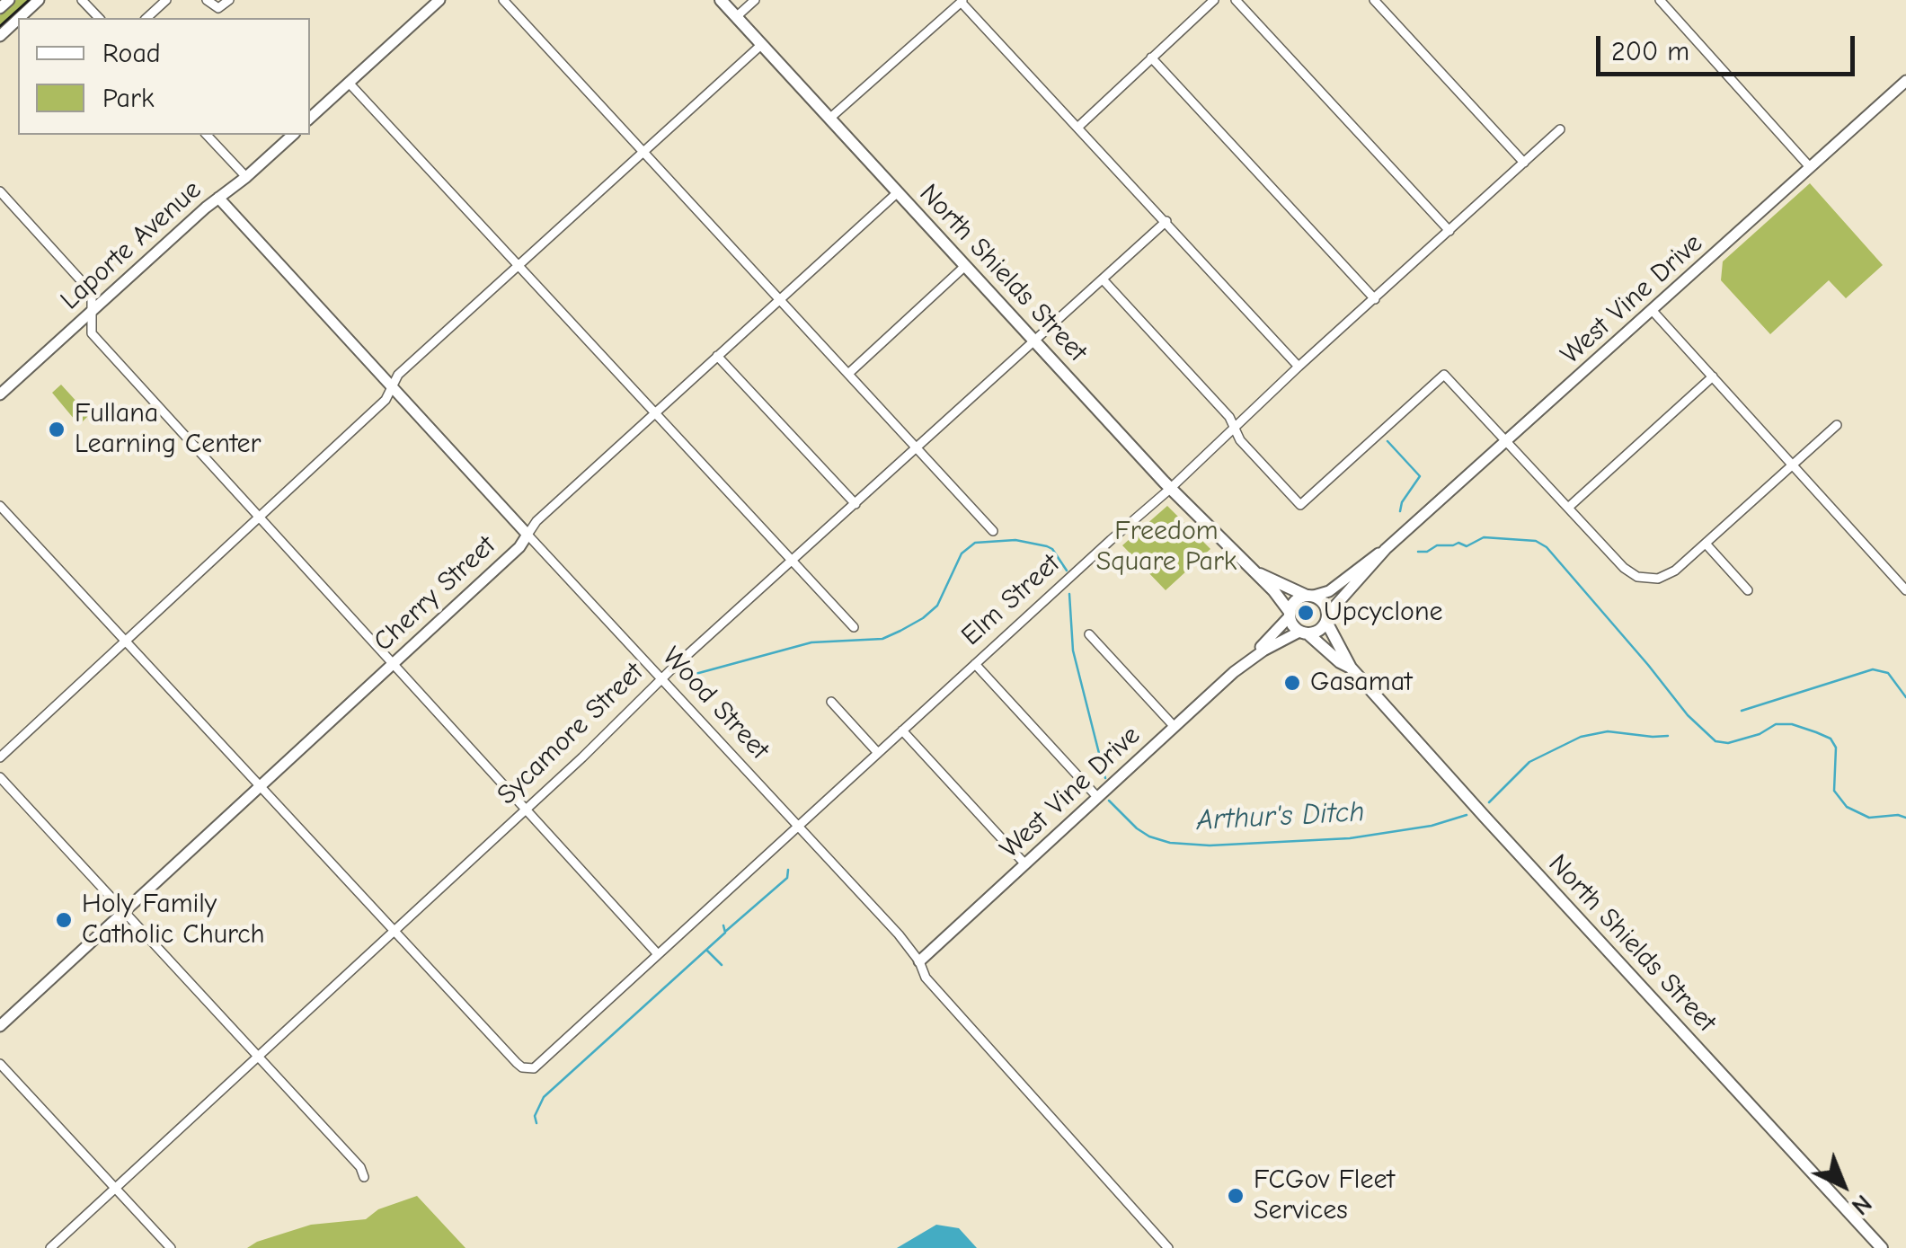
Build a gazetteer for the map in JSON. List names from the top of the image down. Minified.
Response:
{"streets":{"main road":["North Shields Street"],"street":["Laporte Avenue","West Vine Drive","Cherry Street","Elm Street","Wood Street","Sycamore Street"]},"crossings":[["Laporte Avenue","Wood Street"],["North Shields Street","West Vine Drive"],["North Shields Street","Cherry Street"],["North Shields Street","Elm Street"],["North Shields Street","Sycamore Street"],["West Vine Drive","Wood Street"],["Cherry Street","Wood Street"],["Elm Street","Wood Street"],["Elm Street","Sycamore Street"],["Wood Street","Sycamore Street"]],"water":["Arthur's Ditch"],"parks":["Freedom Square Park"],"places":["Fullana Learning Center","Upcyclone","Gasamat","Holy Family Catholic Church","FCGov Fleet Services"],"legend":["Road","Park"],"scale_bar":"200 m","north":"bottom right"}
